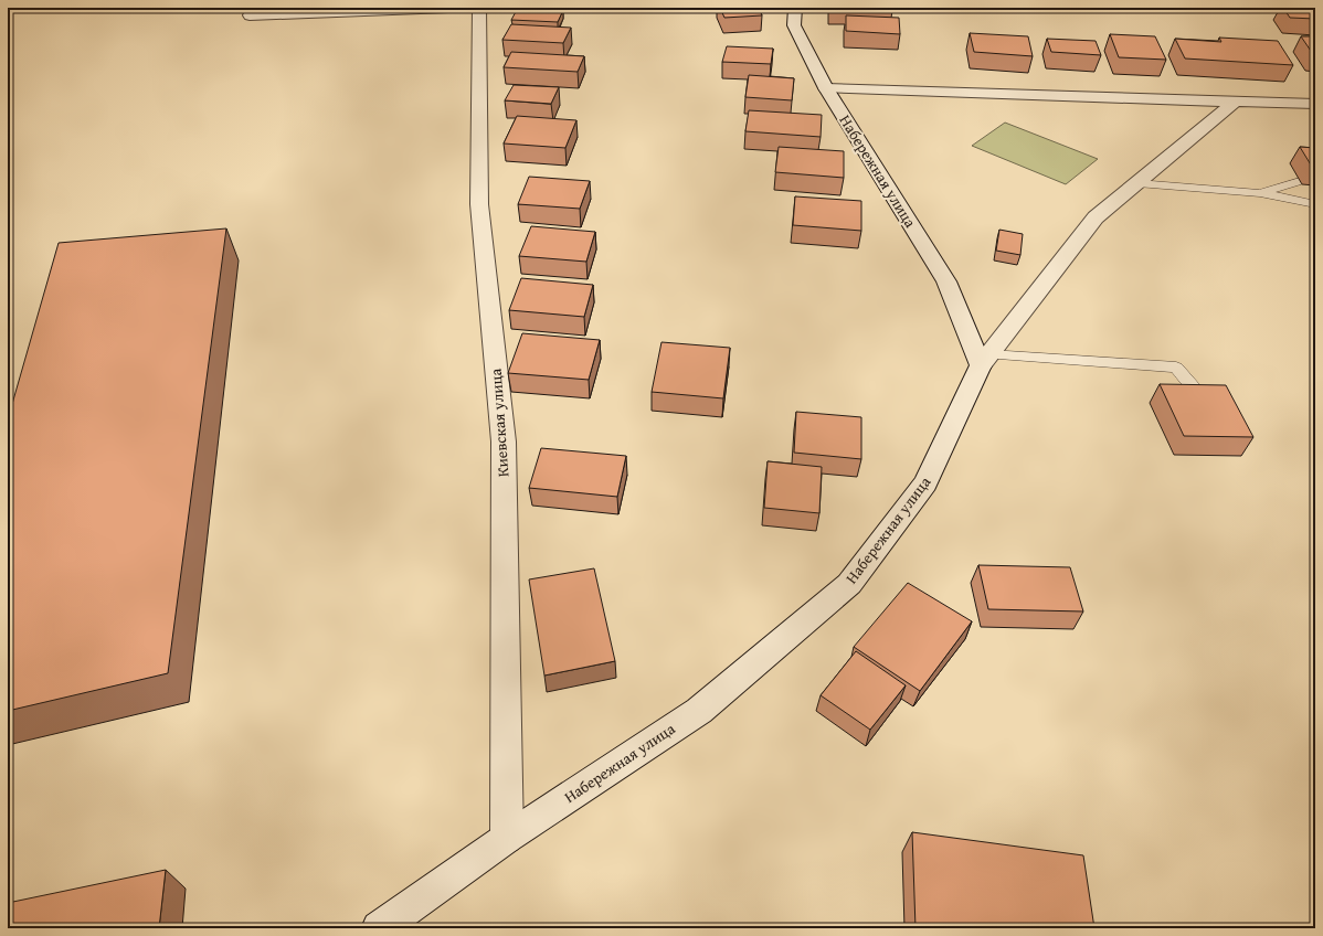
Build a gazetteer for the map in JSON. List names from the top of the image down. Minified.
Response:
{"streets":{"street":["Набережная улица","Киевская улица"]},"crossings":[["Набережная улица","Киевская улица"]]}
